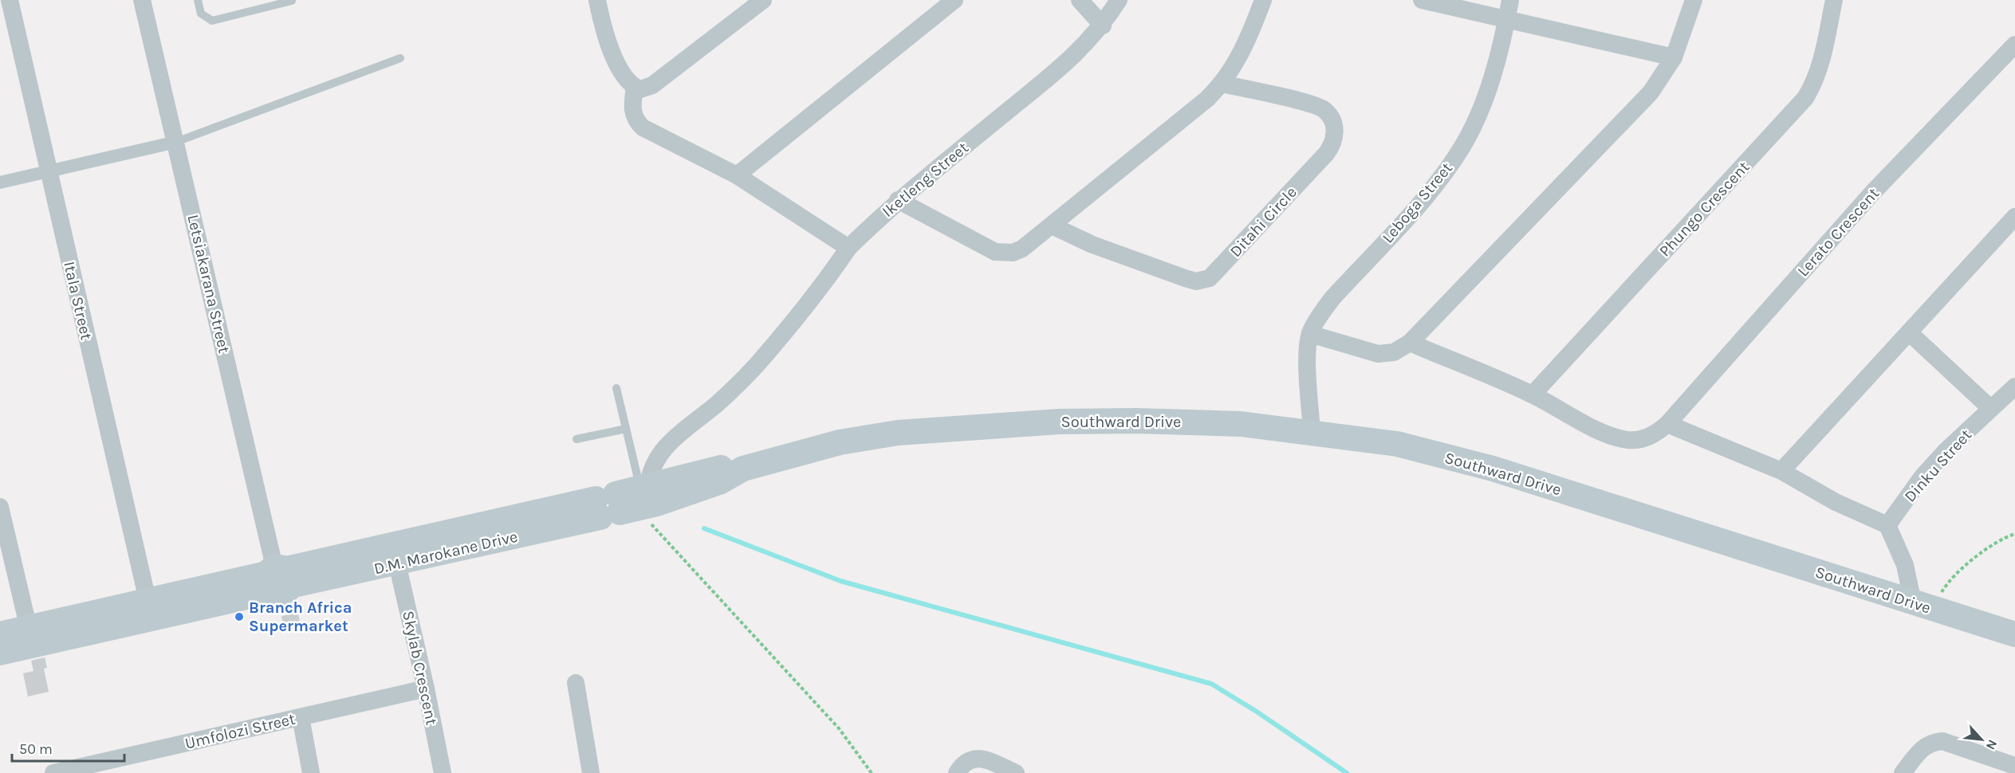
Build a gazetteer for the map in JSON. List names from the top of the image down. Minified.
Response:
{"streets":{"main road":["Southward Drive","D.M. Marokane Drive"],"street":["Iketleng Street","Leboga Street","Phungo Crescent","Ditahi Circle","Lerato Crescent","Letsiakarana Street","Itala Street","Dinku Street","Skylab Crescent","Umfolozi Street"]},"crossings":[["Iketleng Street","D.M. Marokane Drive"],["Phungo Crescent","Lerato Crescent"],["Letsiakarana Street","D.M. Marokane Drive"],["Itala Street","D.M. Marokane Drive"],["Southward Drive","D.M. Marokane Drive"],["D.M. Marokane Drive","Skylab Crescent"],["Skylab Crescent","Umfolozi Street"]],"places":["Branch Africa Supermarket"],"scale_bar":"50 m","north":"bottom right"}
